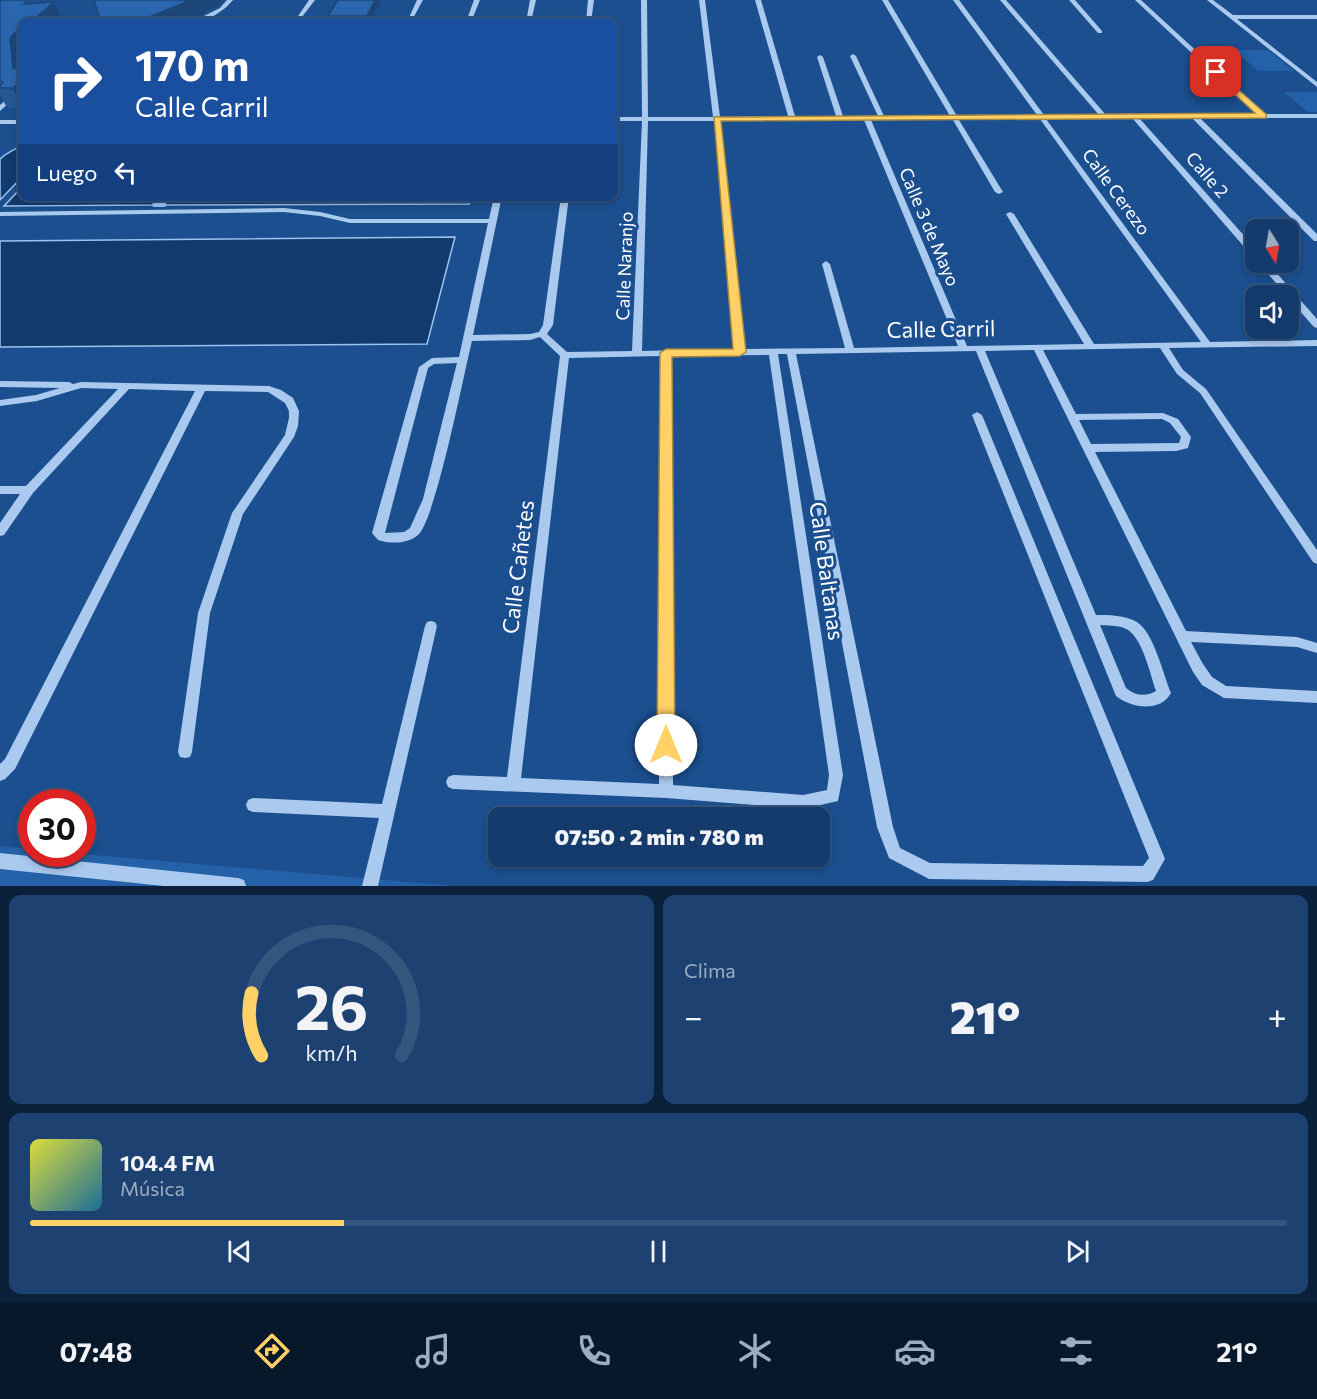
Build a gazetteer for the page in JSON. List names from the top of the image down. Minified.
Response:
{"streets":{"street":["Calle 2","Calle Cerezo","Calle 3 de Mayo","Calle Naranjo","Calle Carril","Calle Cañetes","Calle Baltanas"]},"crossings":[["Calle Cerezo","Calle Carril"],["Calle 3 de Mayo","Calle Carril"],["Calle Naranjo","Calle Carril"],["Calle Carril","Calle Cañetes"],["Calle Carril","Calle Baltanas"]],"north":"bottom","page":{"turn":["170 m","Calle Carril"],"then":"Luego","limit":"30","trip":"07:50 · 2 min · 780 m","tile":"Clima","heat":["−","21°","+"],"song":["104.4 FM","Música"],"tabs":["07:48","21°"],"gauge":["26","km/h"]}}
